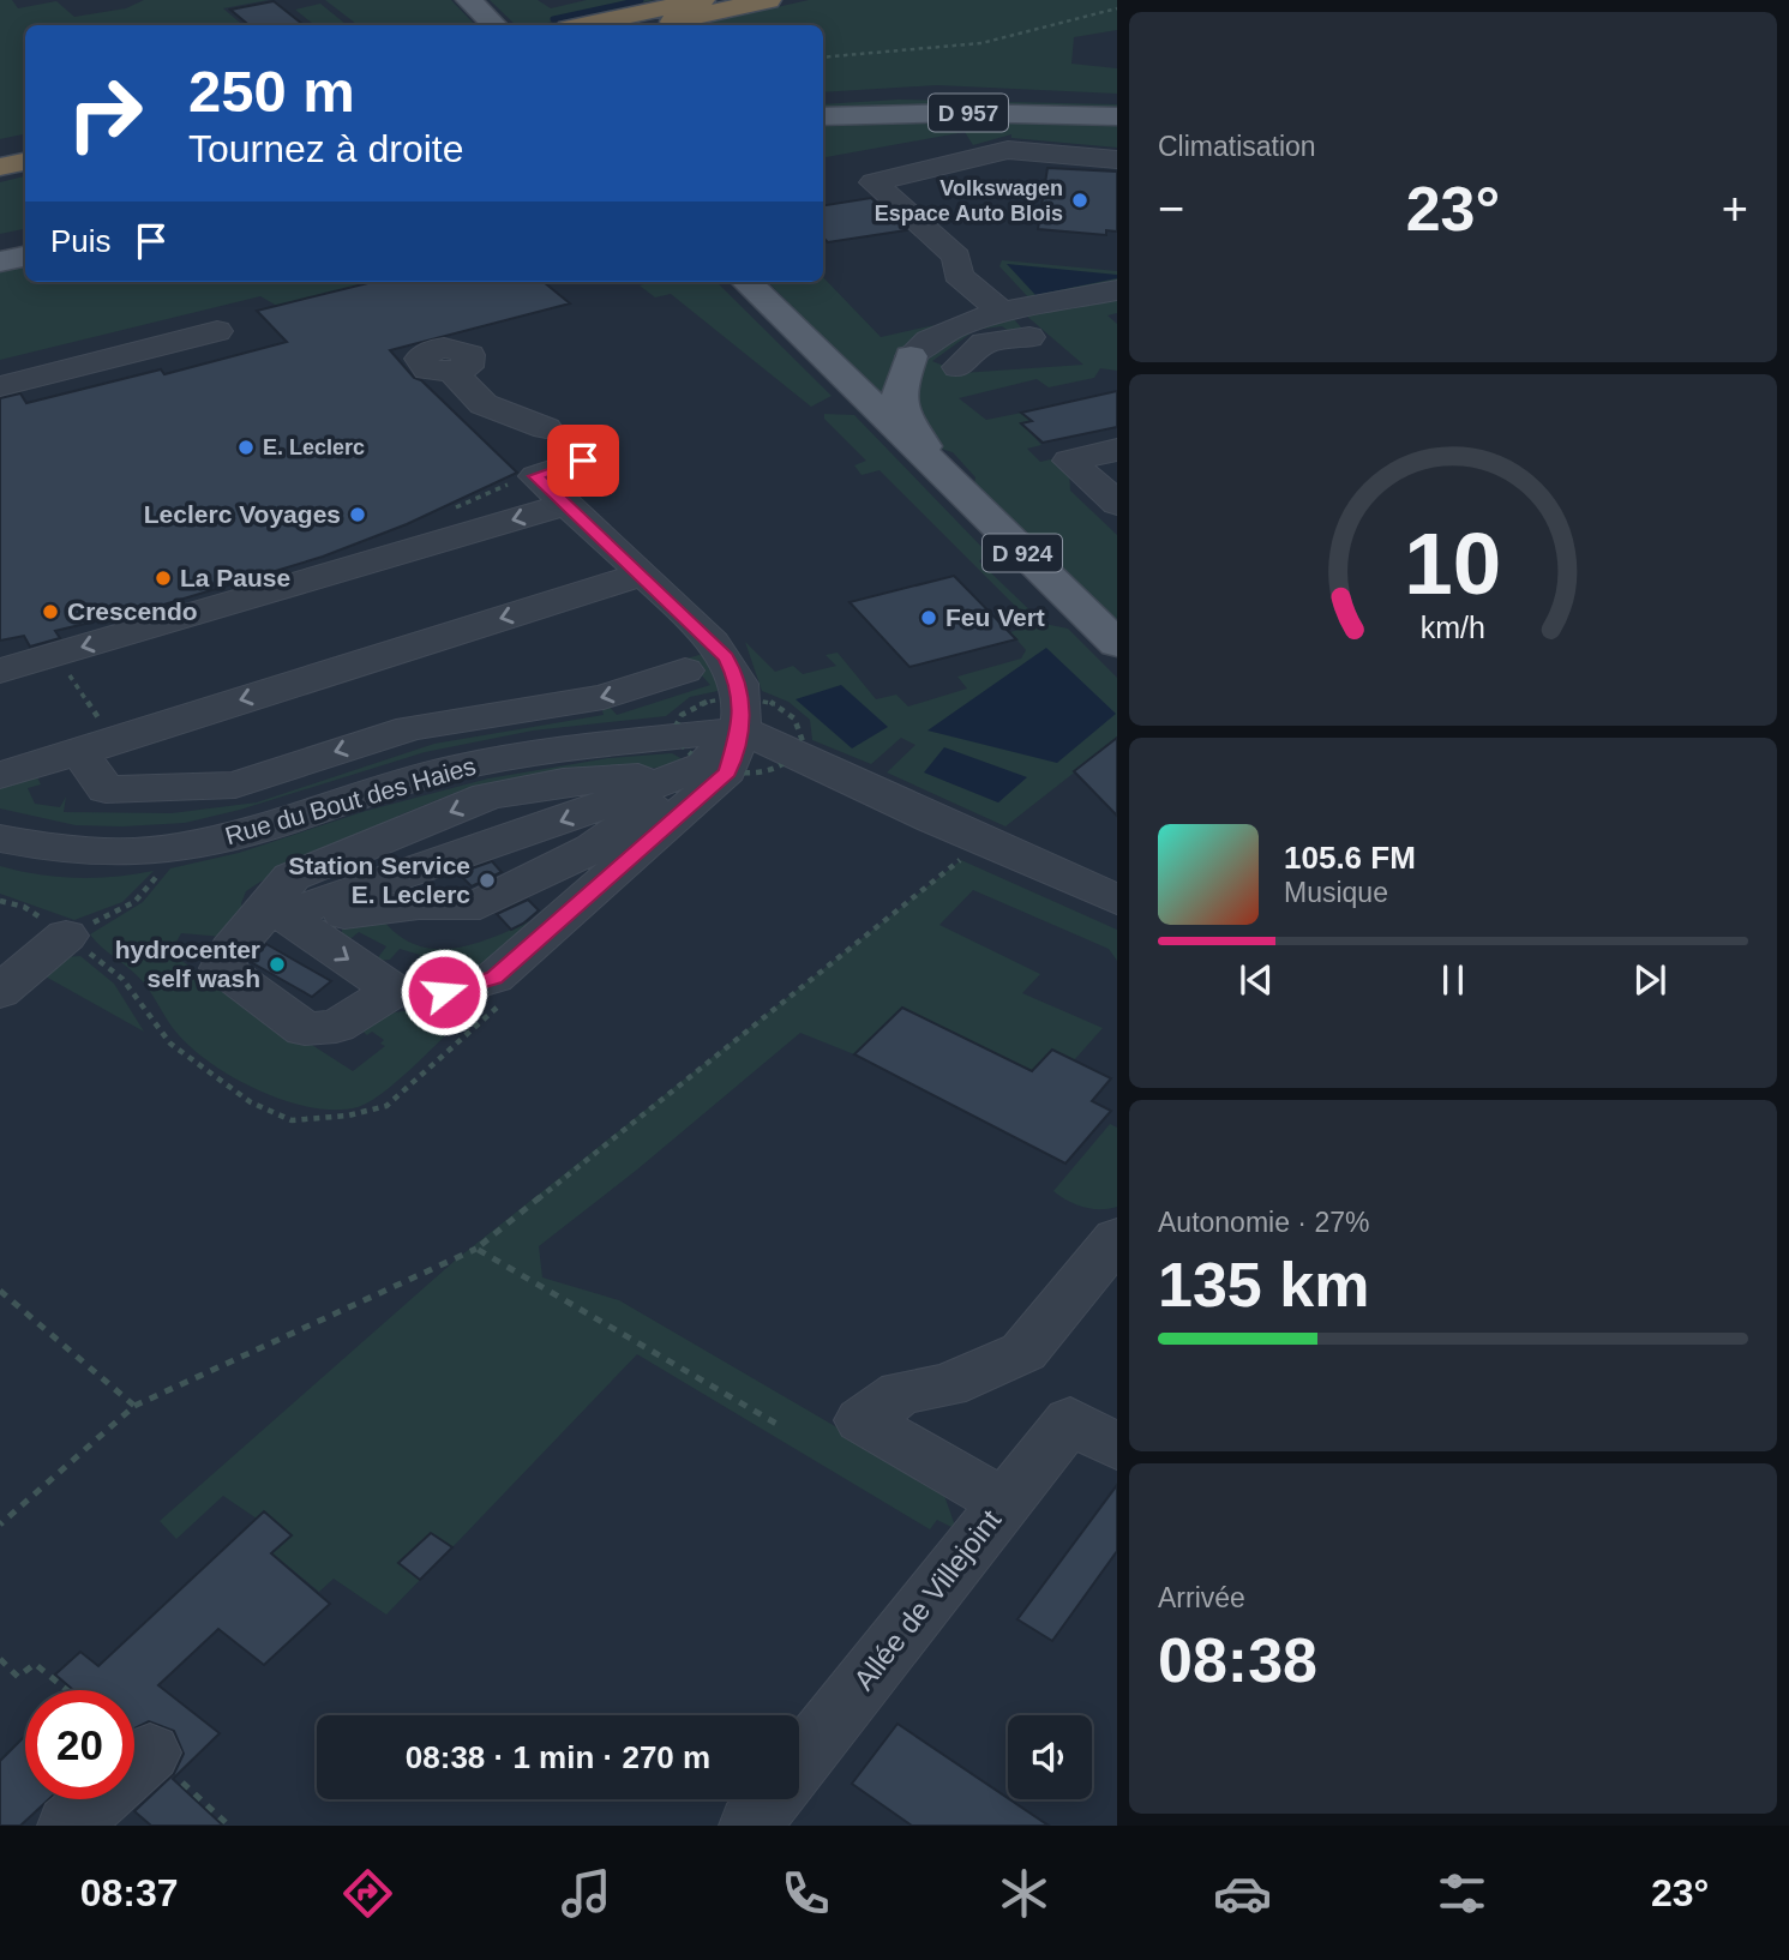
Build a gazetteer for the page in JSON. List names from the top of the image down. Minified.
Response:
{"streets":{"main road":["D 957","D 924"],"street":["Rue du Bout des Haies","Allée de Villejoint"]},"places":["Volkswagen Espace Auto Blois","E. Leclerc","Leclerc Voyages","La Pause","Crescendo","Feu Vert","Station Service E. Leclerc","hydrocenter self wash"],"page":{"tile":["Climatisation",["Autonomie · 27%","135 km"],["Arrivée","08:38"]],"turn":["250 m","Tournez à droite"],"heat":["−","23°","+"],"then":"Puis","song":["105.6 FM","Musique"],"limit":"20","trip":"08:38 · 1 min · 270 m","tabs":["08:37","23°"],"gauge":["10","km/h"]}}
